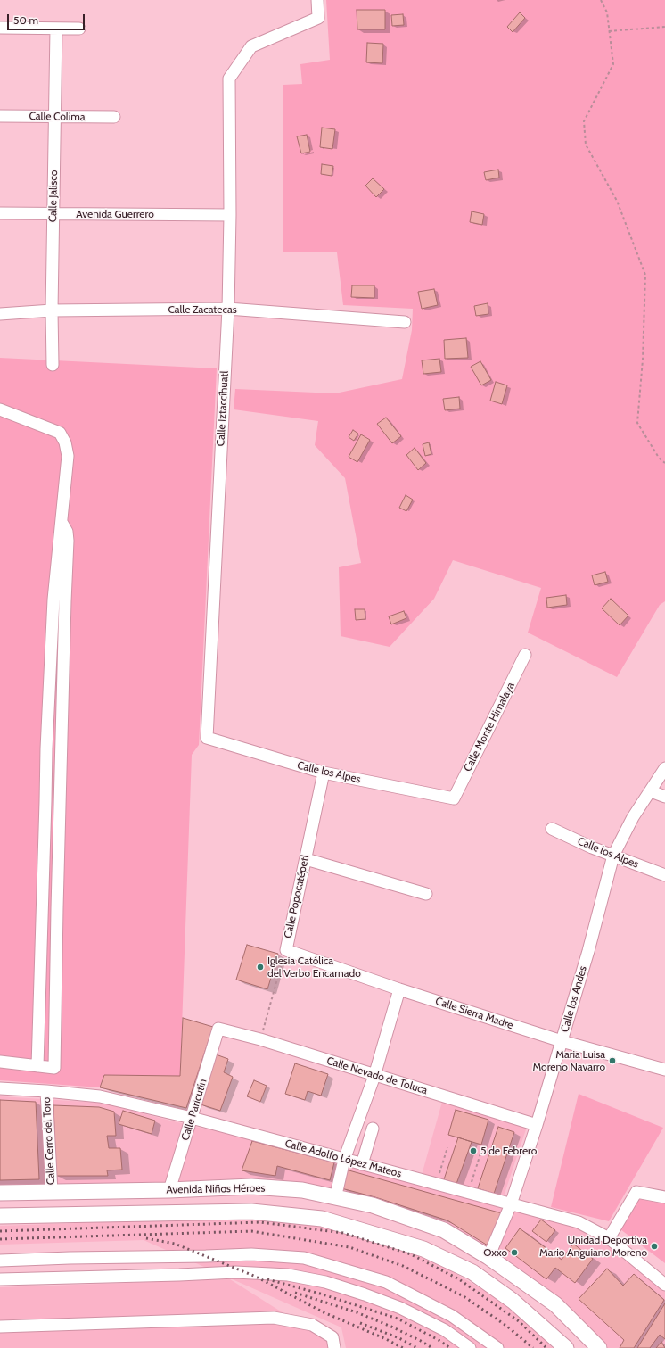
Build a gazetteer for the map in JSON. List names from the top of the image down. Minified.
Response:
{"streets":{"main road":["Avenida Niños Héroes"],"street":["Calle Colima","Calle Jalisco","Avenida Guerrero","Calle Zacatecas","Calle Iztaccíhuatl","Calle Monte Himalaya","Calle los Alpes","Calle Popocatépetl","Calle los Andes","Calle Sierra Madre","Calle Nevado de Toluca","Calle Paricutín","Calle Cerro del Toro","Calle Adolfo López Mateos"]},"crossings":[["Calle Colima","Calle Jalisco"],["Calle Jalisco","Avenida Guerrero"],["Calle Jalisco","Calle Zacatecas"],["Avenida Guerrero","Calle Iztaccíhuatl"],["Calle Zacatecas","Calle Iztaccíhuatl"],["Calle Iztaccíhuatl","Calle los Alpes"],["Calle Monte Himalaya","Calle los Alpes"],["Calle los Alpes","Calle Popocatépetl"],["Calle los Alpes","Calle los Andes"],["Calle Popocatépetl","Calle Sierra Madre"],["Calle Popocatépetl","Calle Nevado de Toluca"],["Calle los Andes","Calle Sierra Madre"],["Calle los Andes","Calle Nevado de Toluca"],["Calle los Andes","Calle Adolfo López Mateos"],["Calle los Andes","Avenida Niños Héroes"],["Calle Nevado de Toluca","Calle Paricutín"],["Calle Paricutín","Calle Adolfo López Mateos"],["Calle Paricutín","Avenida Niños Héroes"],["Calle Cerro del Toro","Calle Adolfo López Mateos"],["Calle Cerro del Toro","Avenida Niños Héroes"]],"places":["Iglesia Católica del Verbo Encarnado","Maria Luisa Moreno Navarro","5 de Febrero","Unidad Deportiva Mario Anguiano Moreno","Oxxo"],"scale_bar":"50 m"}
